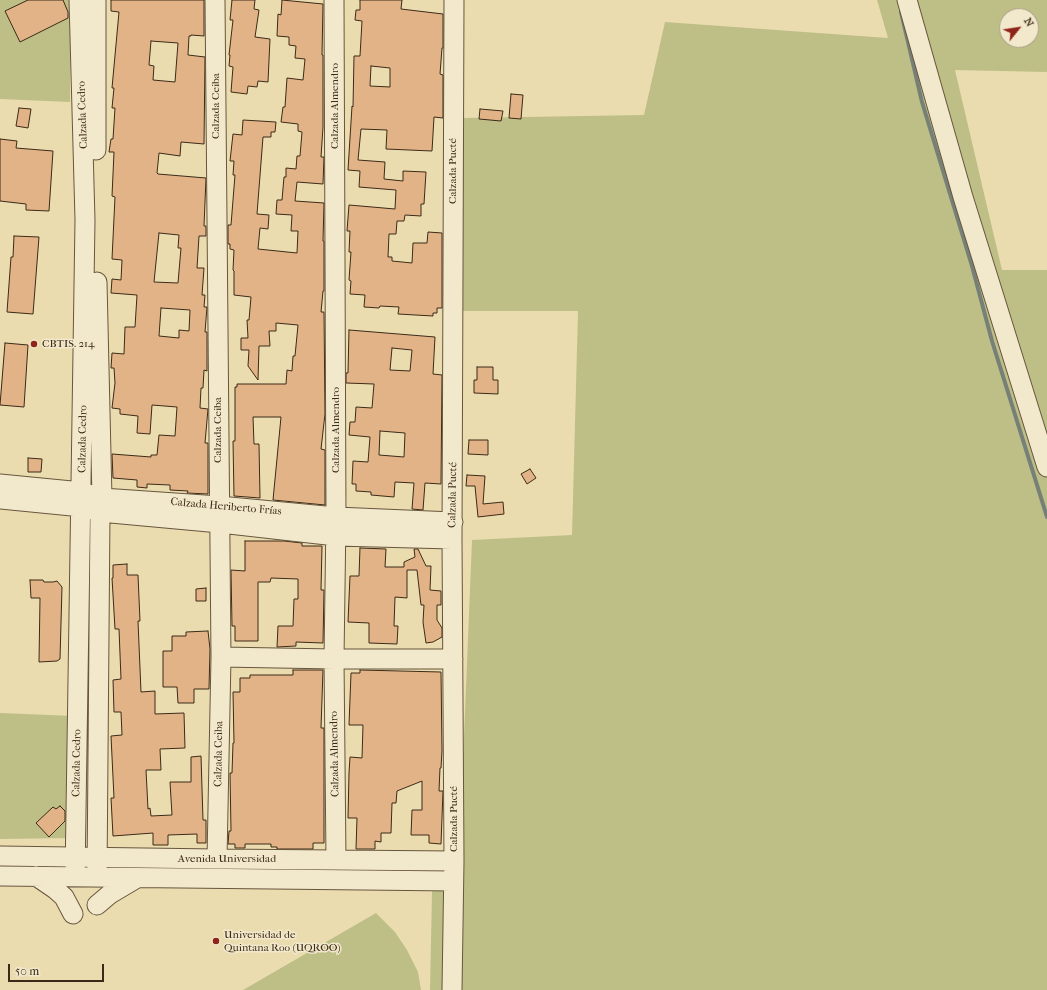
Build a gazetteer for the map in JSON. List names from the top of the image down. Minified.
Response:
{"streets":{"street":["Calzada Ceiba","Calzada Almendro","Calzada Cedro","Calzada Pucté","Calzada Heriberto Frías","Avenida Universidad"]},"crossings":[["Calzada Ceiba","Calzada Heriberto Frías"],["Calzada Ceiba","Avenida Universidad"],["Calzada Almendro","Calzada Heriberto Frías"],["Calzada Almendro","Avenida Universidad"],["Calzada Cedro","Calzada Heriberto Frías"],["Calzada Cedro","Avenida Universidad"],["Calzada Pucté","Calzada Heriberto Frías"],["Calzada Pucté","Avenida Universidad"]],"places":["CBTIS. 214","Universidad de Quintana Roo (UQROO)"],"scale_bar":"50 m","north":"top right"}
